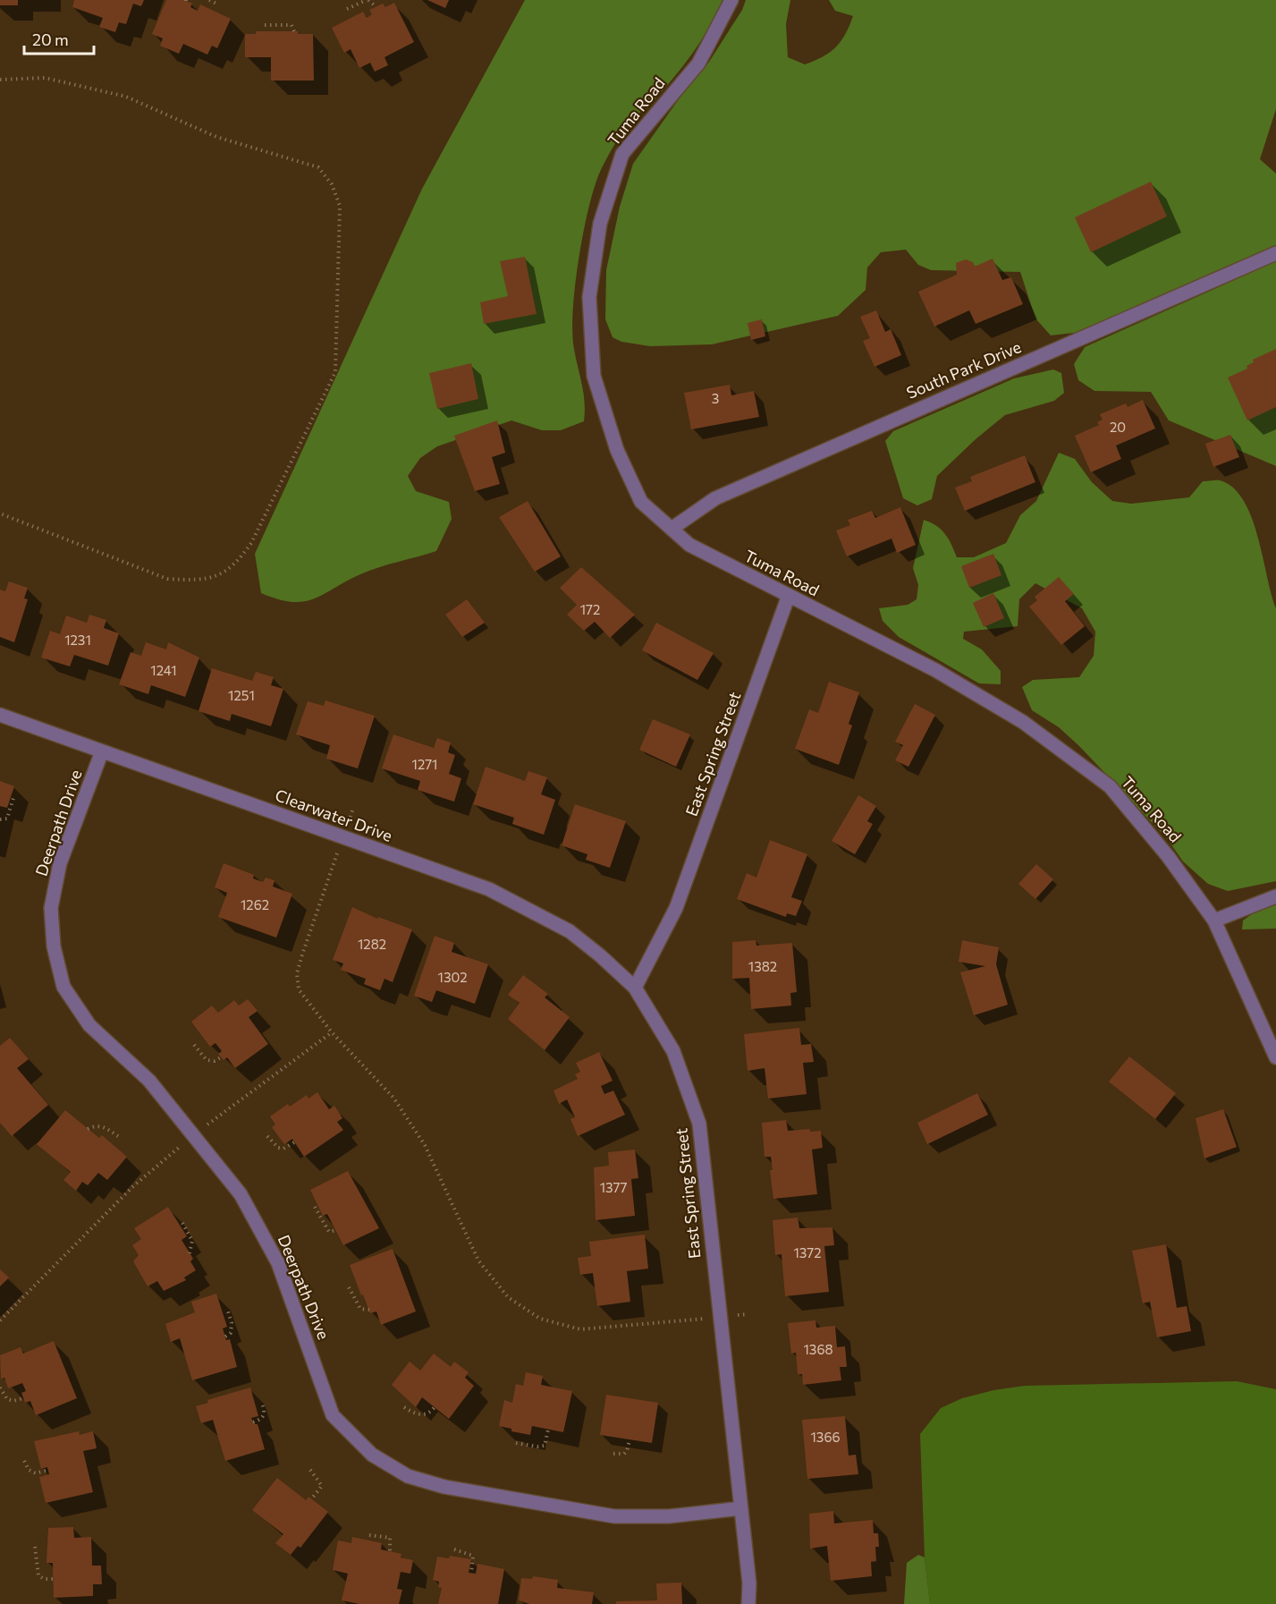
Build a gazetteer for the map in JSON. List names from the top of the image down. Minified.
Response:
{"streets":{"street":["Tuma Road","South Park Drive","East Spring Street","Clearwater Drive","Deerpath Drive"]},"crossings":[["Tuma Road","South Park Drive"],["Tuma Road","East Spring Street"],["East Spring Street","Clearwater Drive"],["East Spring Street","Deerpath Drive"],["Clearwater Drive","Deerpath Drive"]],"house_numbers":["3","20","172","1231","1241","1251","1271","1262","1282","1382","1302","1377","1372","1368","1366"],"scale_bar":"20 m"}
